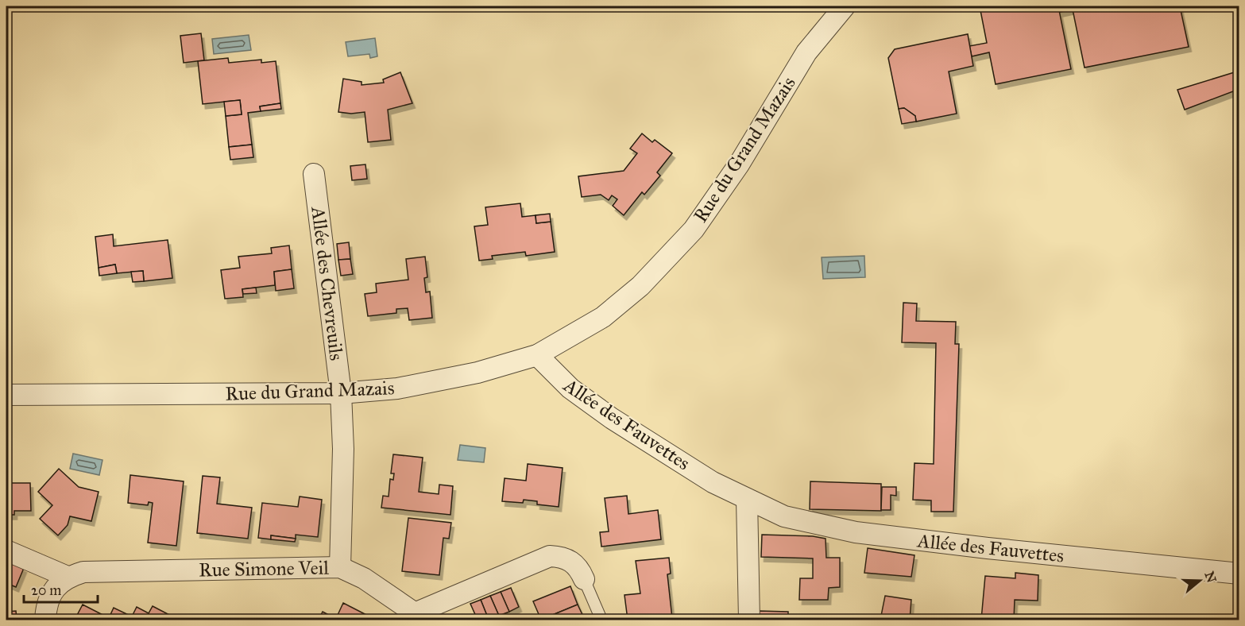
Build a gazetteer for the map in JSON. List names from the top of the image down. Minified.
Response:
{"streets":{"street":["Rue du Grand Mazais","Allée des Chevreuils","Allée des Fauvettes","Rue Simone Veil"]},"crossings":[["Rue du Grand Mazais","Allée des Chevreuils"],["Rue du Grand Mazais","Allée des Fauvettes"],["Rue du Grand Mazais","Rue Simone Veil"],["Allée des Chevreuils","Rue Simone Veil"]],"scale_bar":"20 m","north":"right"}
